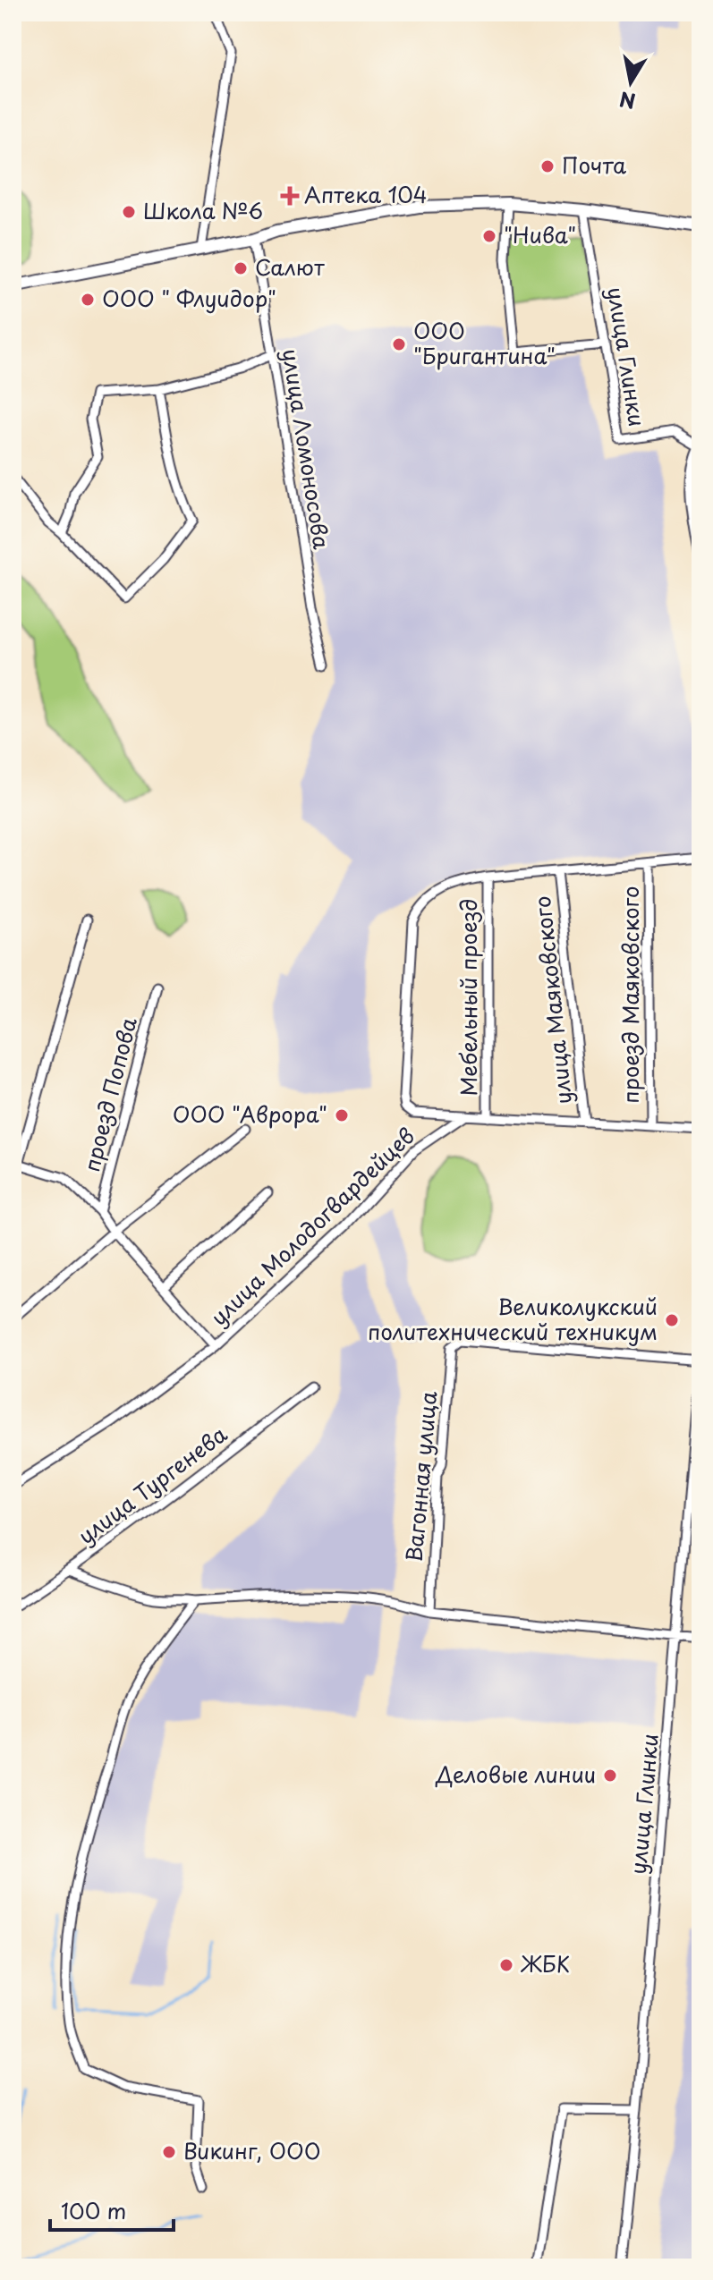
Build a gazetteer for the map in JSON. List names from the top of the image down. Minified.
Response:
{"streets":{"street":["улица Глинки","улица Ломоносова","проезд Маяковского","Мебельный проезд","улица Маяковского","проезд Попова","улица Молодогвардейцев","Вагонная улица","улица Тургенева"]},"crossings":[["улица Глинки","Вагонная улица"]],"places":{"other":["Почта","Школа №6","\"Нива\"","Салют","ООО \" Флуидор\"","ООО \"Бригантина\"","ООО \"Аврора\"","Великолукский политехнический техникум","Деловые линии","ЖБК","Викинг, ООО"],"health":["Аптека 104"]},"scale_bar":"100 m","north":"bottom"}
